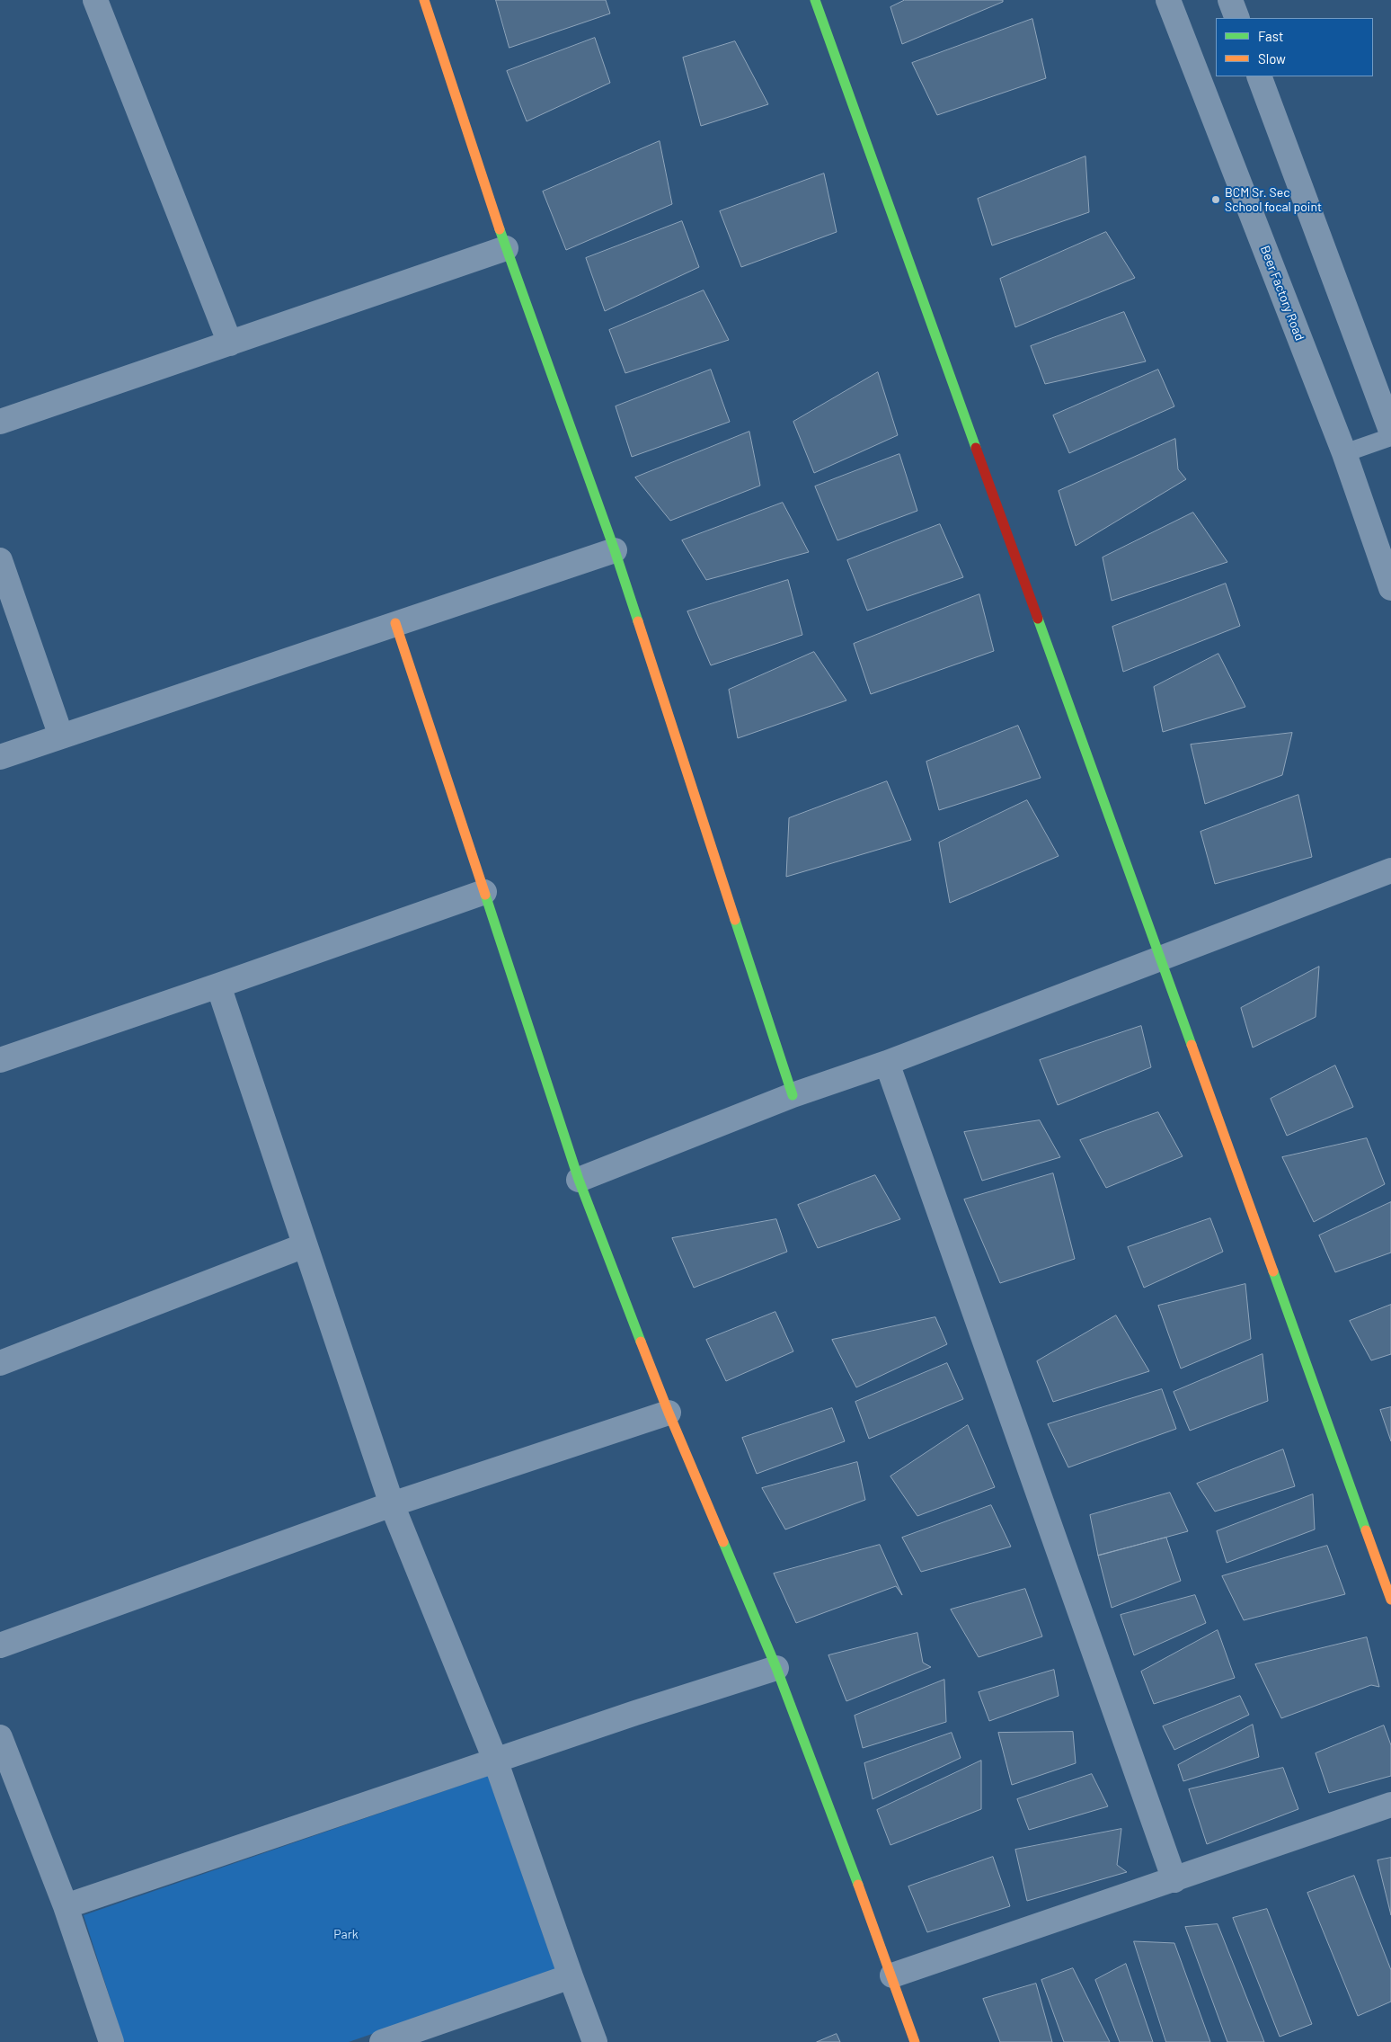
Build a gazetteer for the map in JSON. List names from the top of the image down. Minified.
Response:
{"streets":{"street":["Beer Factory Road"]},"parks":["Park"],"places":["BCM Sr. Sec School focal point"],"legend":["Fast","Slow"]}
